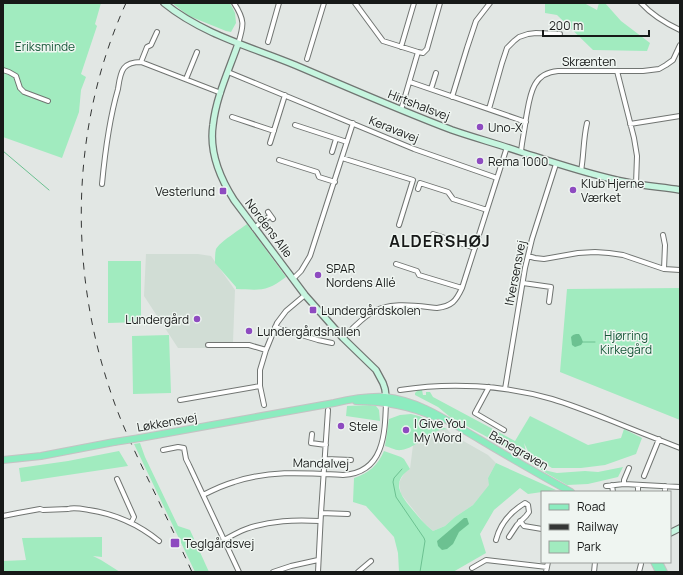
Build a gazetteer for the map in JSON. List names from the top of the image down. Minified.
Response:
{"streets":{"main road":["Løkkensvej","Banegraven"],"street":["Skrænten","Hirtshalsvej","Keravavej","Nordens Alle","Ifversensvej","Mandalvej"]},"crossings":[["Skrænten","Hirtshalsvej"],["Hirtshalsvej","Nordens Alle"],["Hirtshalsvej","Ifversensvej"],["Keravavej","Nordens Alle"],["Nordens Alle","Løkkensvej"],["Nordens Alle","Banegraven"],["Nordens Alle","Mandalvej"],["Løkkensvej","Banegraven"],["Løkkensvej","Mandalvej"],["Banegraven","Mandalvej"]],"districts":["ALDERSHØJ"],"parks":["Eriksminde","Hjørring Kirkegård"],"places":{"other":["Uno-X","Rema 1000","Klub Hjerne Værket","SPAR Nordens Allé","Lundergård","Lundergårdshallen","Stele","I Give You My Word"],"transit":["Vesterlund","Lundergårdskolen","Teglgårdsvej"]},"legend":["Road","Railway","Park"],"scale_bar":"200 m"}
